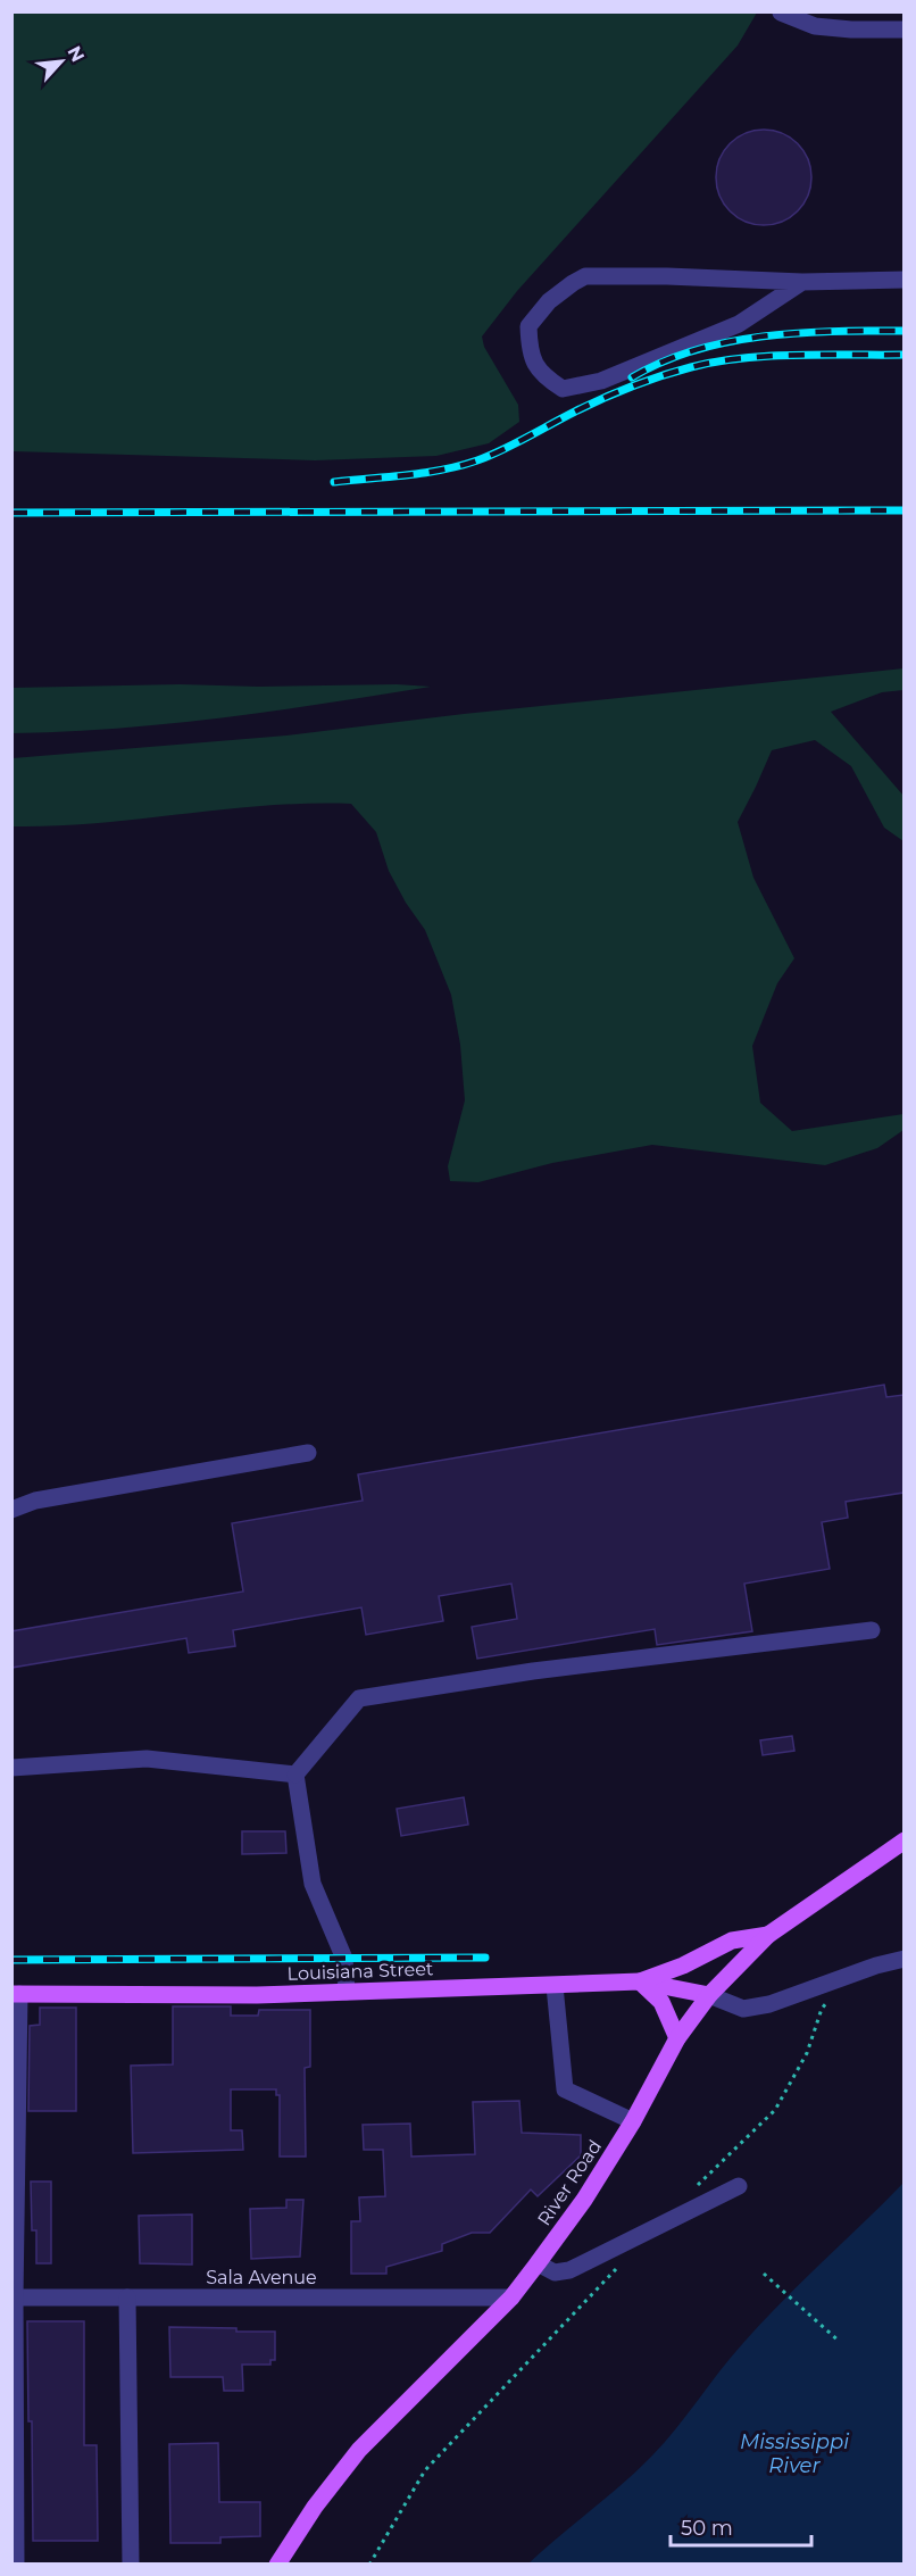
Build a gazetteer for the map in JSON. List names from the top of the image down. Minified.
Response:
{"streets":{"main road":["Louisiana Street","River Road"],"street":["Sala Avenue"]},"crossings":[["Louisiana Street","River Road"],["River Road","Sala Avenue"]],"water":["Mississippi River"],"scale_bar":"50 m","north":"top right"}
